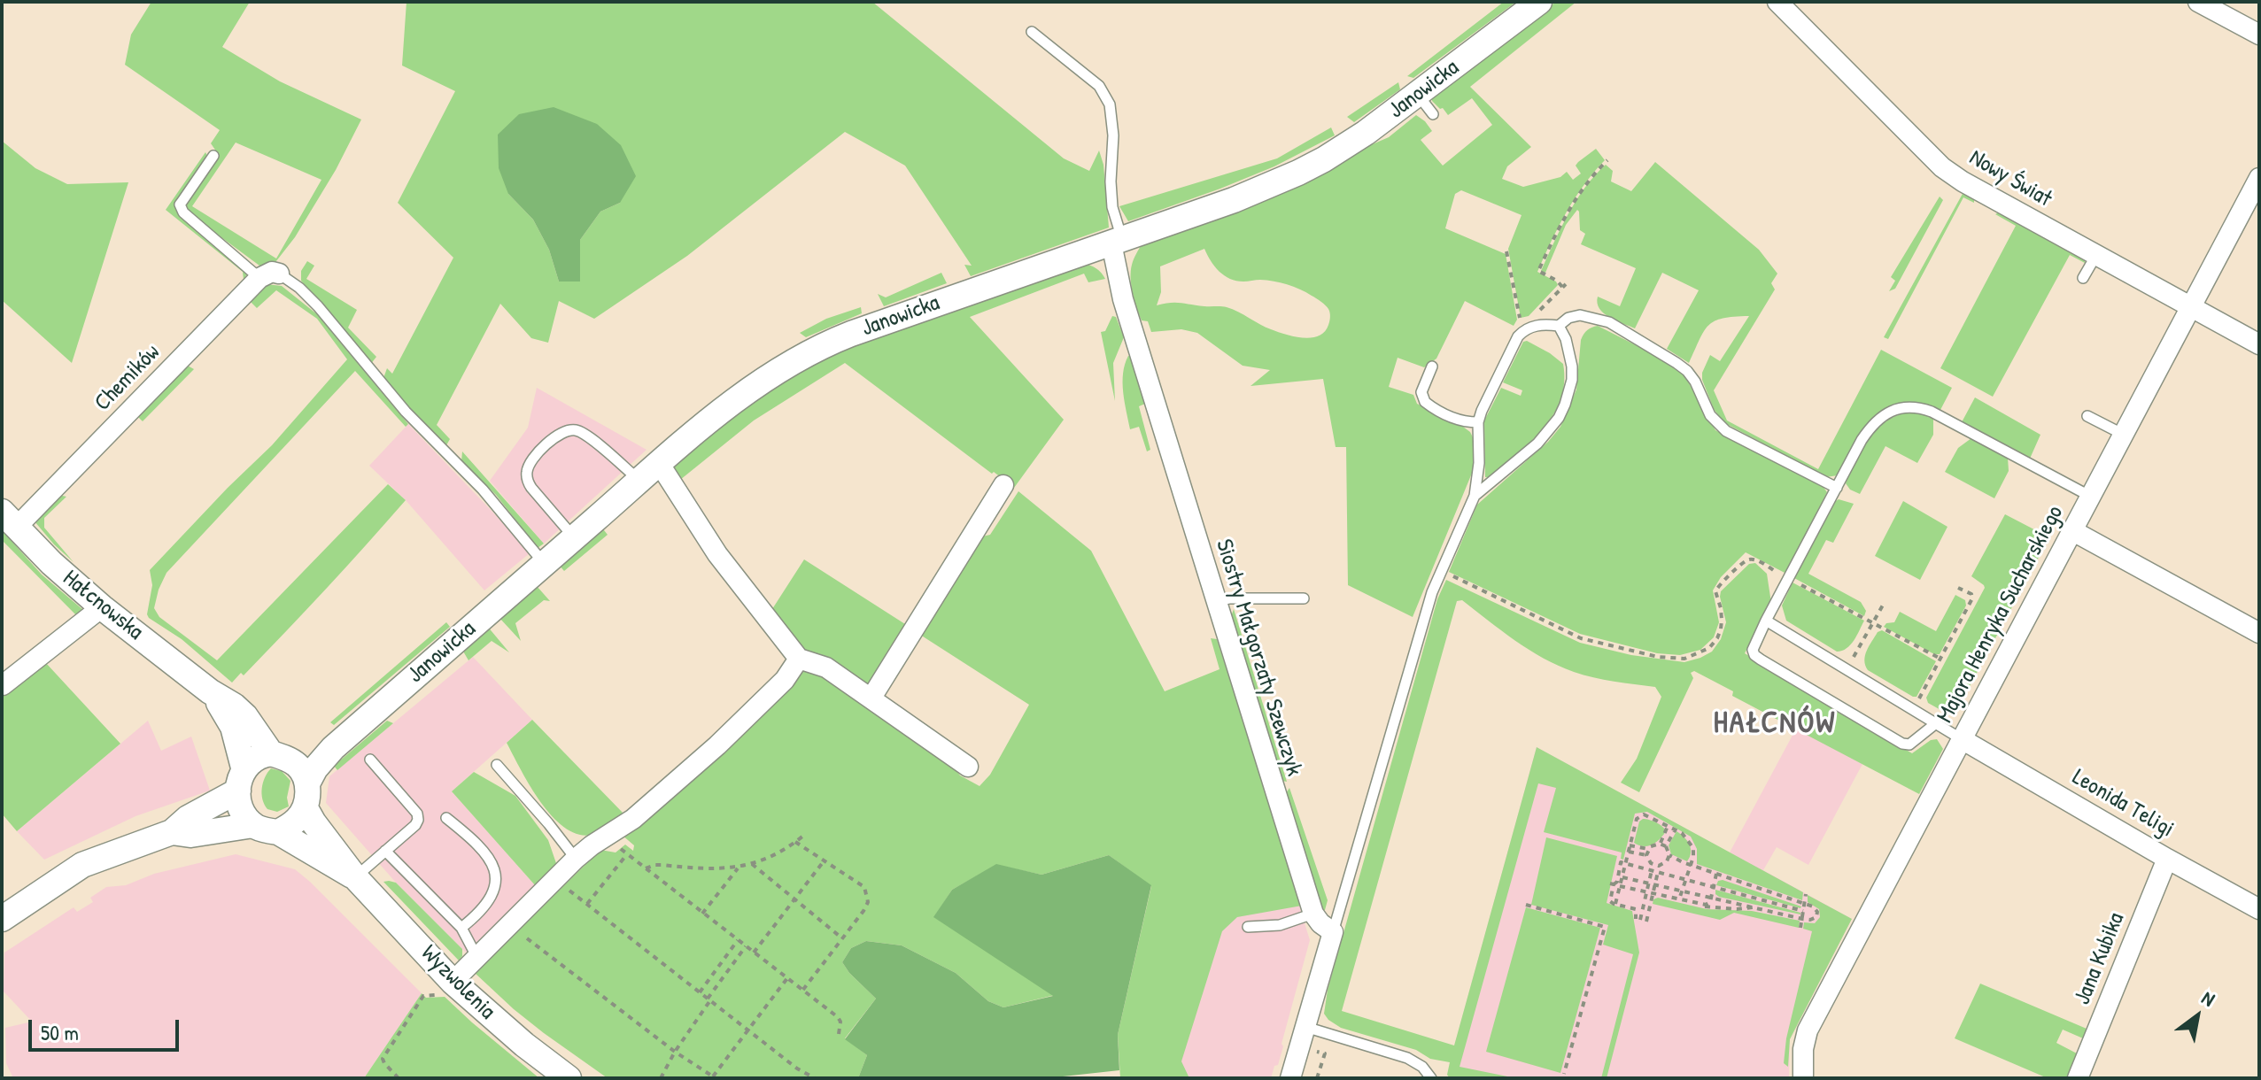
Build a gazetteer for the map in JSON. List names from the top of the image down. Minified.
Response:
{"streets":{"street":["Janowicka","Nowy Świat","Chemików","Hałcnowska","Majora Henryka Sucharskiego","Siostry Małgorzaty Szewczyk","Leonida Teligi","Jana Kubika","Wyzwolenia"]},"crossings":[["Janowicka","Hałcnowska"],["Janowicka","Siostry Małgorzaty Szewczyk"],["Janowicka","Wyzwolenia"],["Nowy Świat","Majora Henryka Sucharskiego"],["Chemików","Hałcnowska"],["Hałcnowska","Wyzwolenia"],["Majora Henryka Sucharskiego","Leonida Teligi"],["Leonida Teligi","Jana Kubika"]],"districts":["HAŁCNÓW"],"scale_bar":"50 m","north":"top right"}
